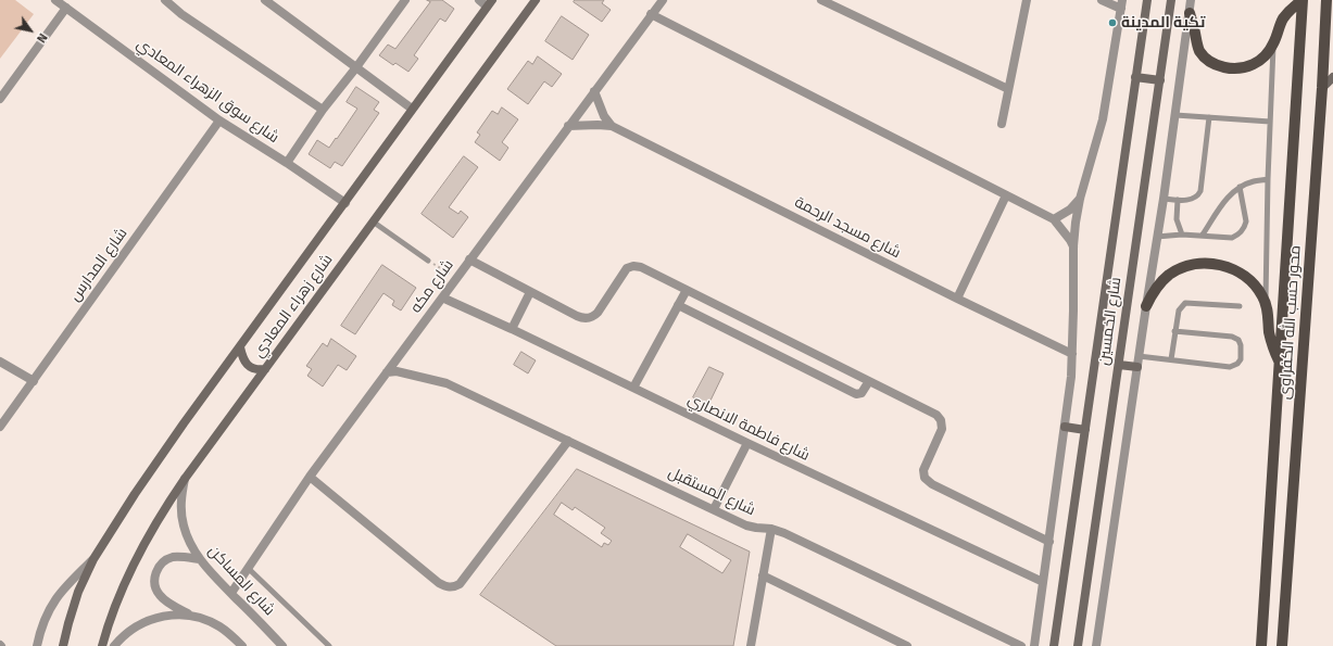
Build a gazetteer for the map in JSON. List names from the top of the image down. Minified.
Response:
{"streets":{"main road":["شارع زهراء المعادي","شارع الخمسين","محور حسب الله الكفراوى"],"street":["شارع سوق الزهراء المعادي","شارع مسجد الرحمة","شارع المدارس","شارع مكه","شارع فاطمة الانصاري","شارع المستقبل","شارع المساكن"]},"crossings":[["شارع سوق الزهراء المعادي","شارع المدارس"],["شارع سوق الزهراء المعادي","شارع زهراء المعادي"],["شارع مسجد الرحمة","شارع مكه"],["شارع مكه","شارع فاطمة الانصاري"],["شارع مكه","شارع المستقبل"],["شارع مكه","شارع المساكن"],["شارع زهراء المعادي","شارع المساكن"]],"places":["تكية المدينة"],"north":"bottom right"}
